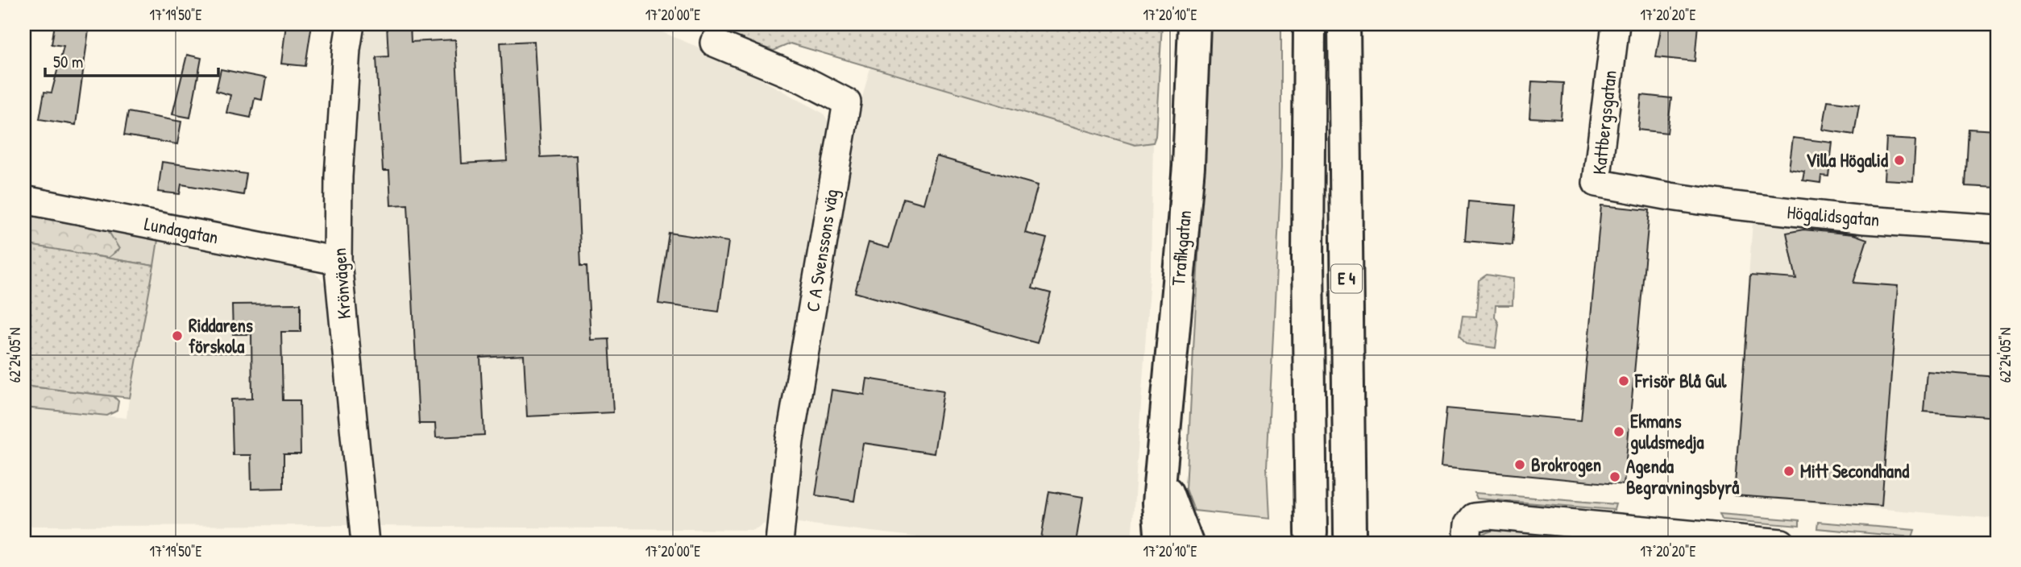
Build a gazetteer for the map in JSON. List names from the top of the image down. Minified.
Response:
{"streets":{"main road":["Trafikgatan","E 4"],"street":["Kattbergsgatan","Högalidsgatan","Lundagatan","C A Svenssons väg","Krönvägen"]},"crossings":[["Kattbergsgatan","Högalidsgatan"],["Lundagatan","Krönvägen"]],"places":["Villa Högalid","Riddarens förskola","Frisör Blå Gul","Ekmans guldsmedja","Brokrogen","Mitt Secondhand","Agenda Begravningsbyrå"],"scale_bar":"50 m","coordinates":["17°19'50\"E","17°20'00\"E","17°20'10\"E","17°20'20\"E","62°24'05\"N"]}
